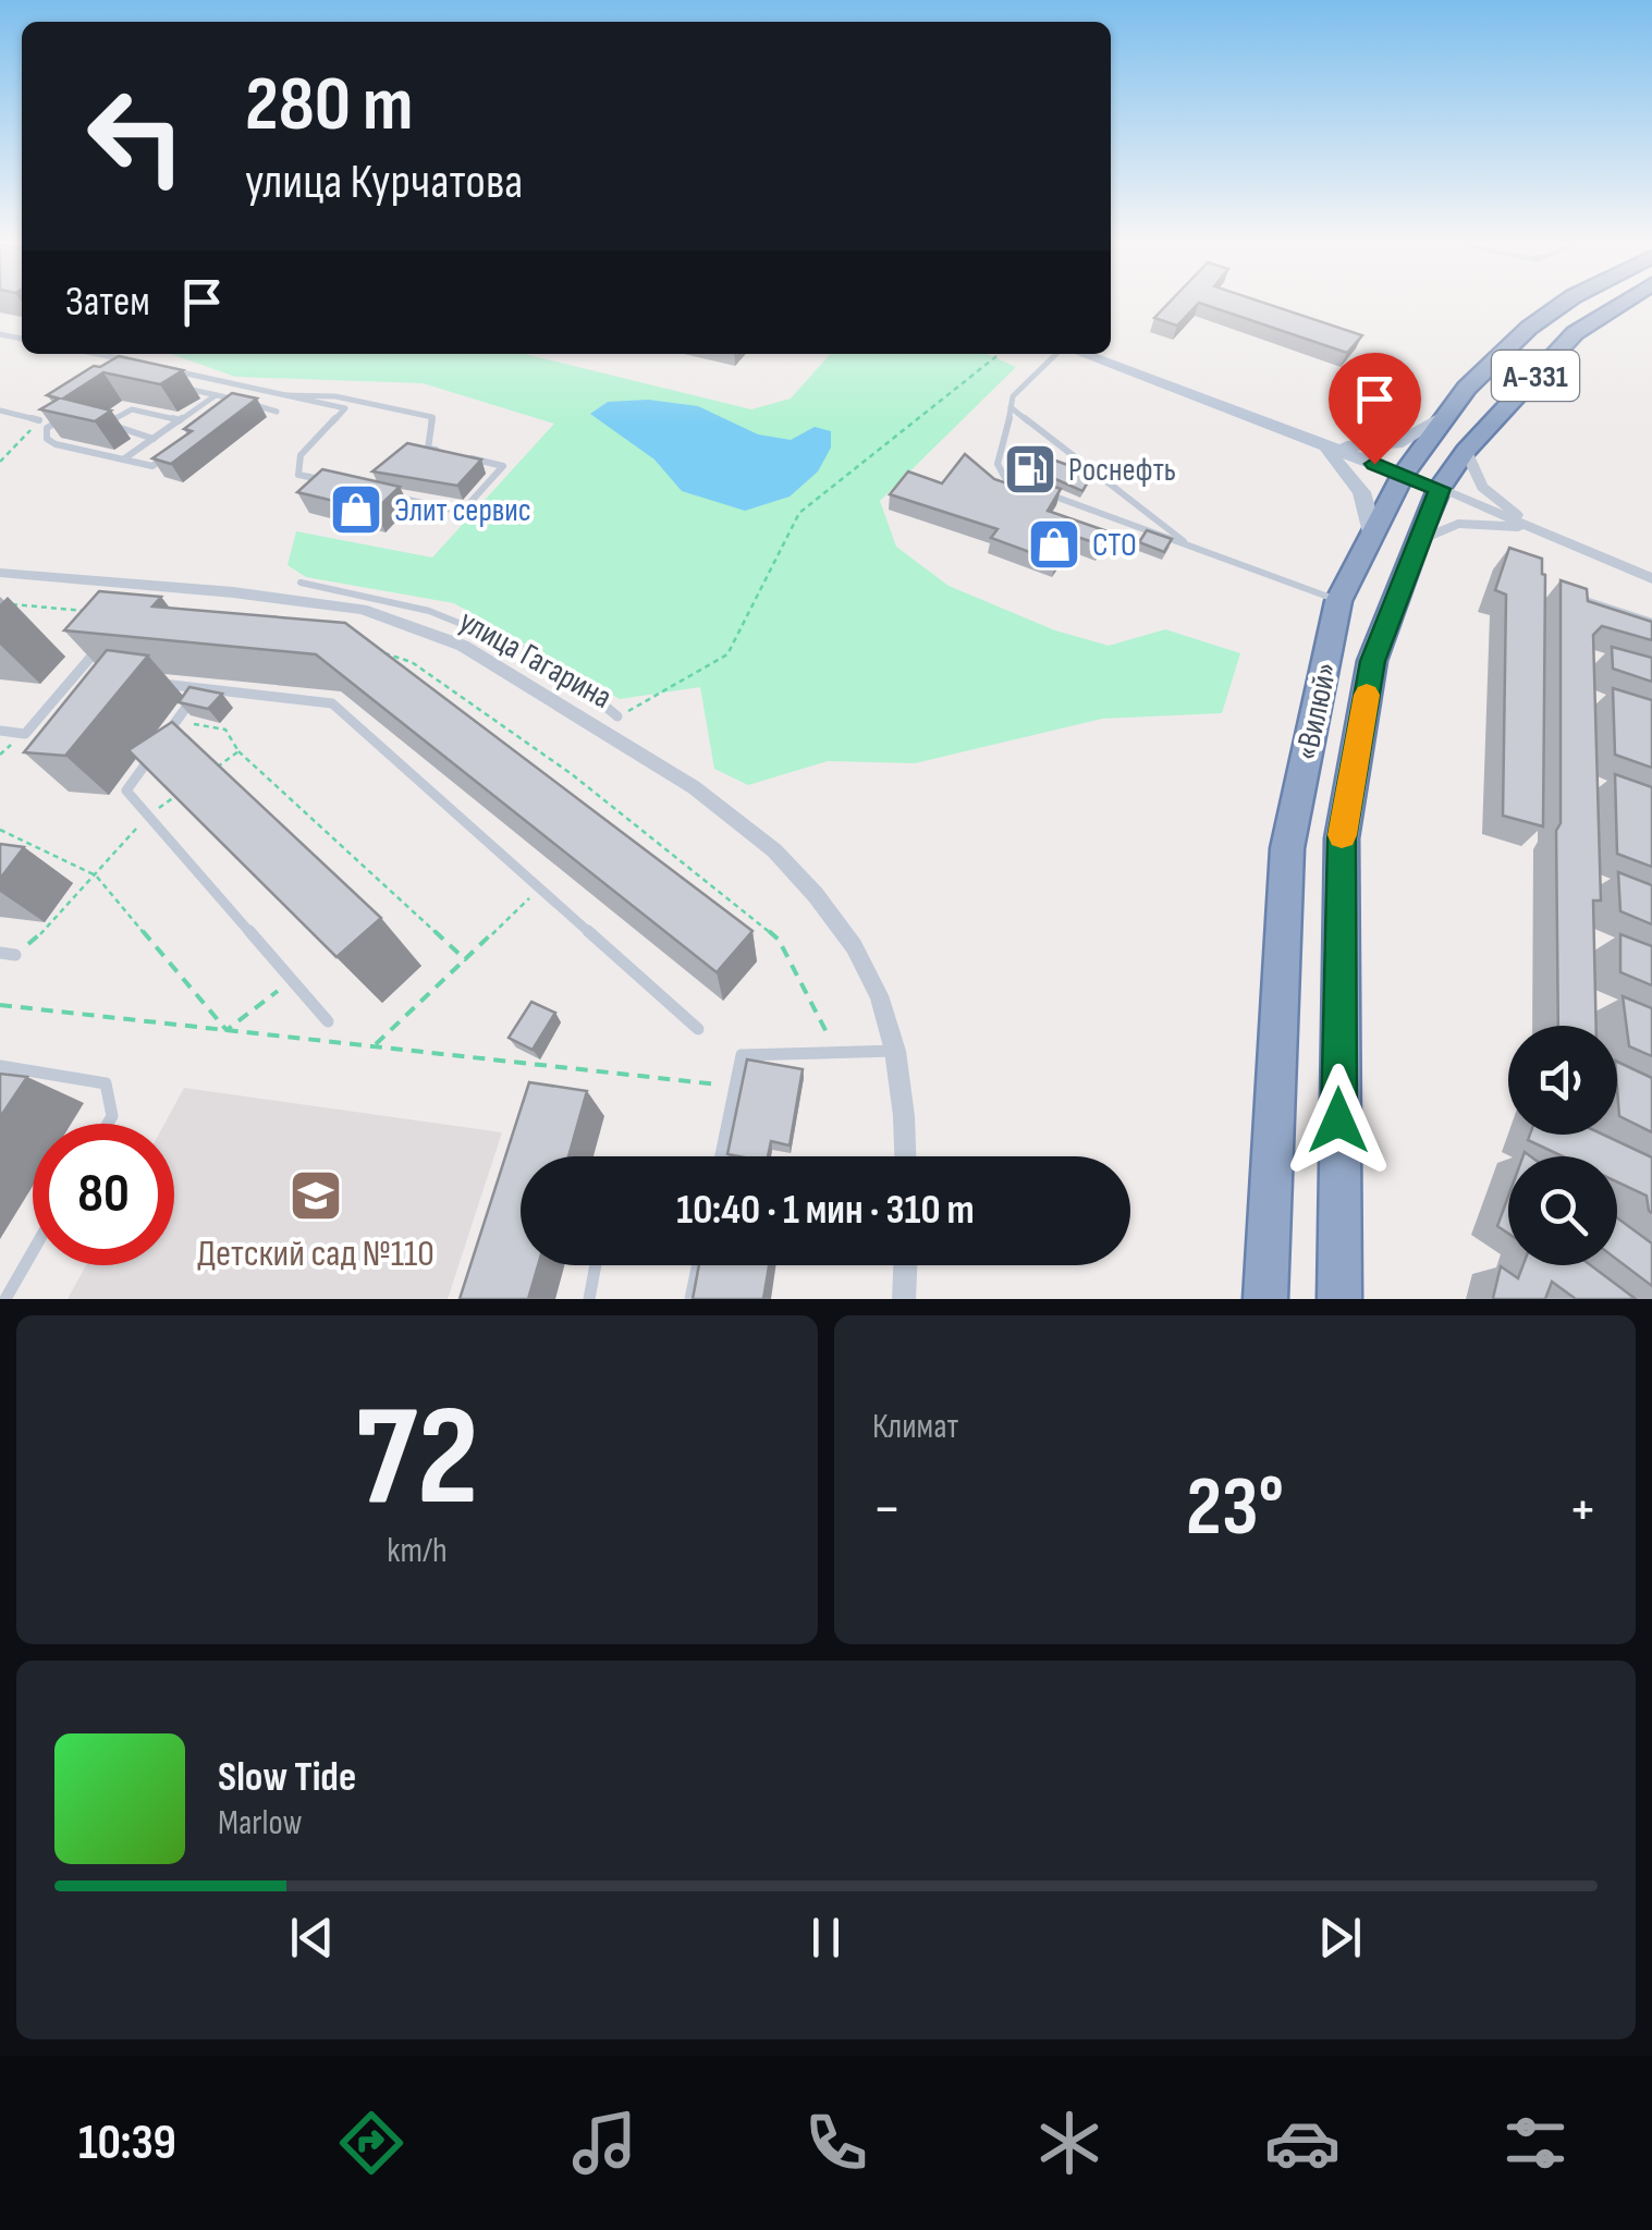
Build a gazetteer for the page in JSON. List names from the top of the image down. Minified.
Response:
{"streets":{"highway":["А-331","«Вилюй»"],"street":["улица Гагарина"]},"places":{"fuel station":["Роснефть"],"shop":["Элит сервис","СТО"],"school or university":["Детский сад №110"]},"page":{"turn":["280 m","улица Курчатова"],"then":"Затем","limit":"80","trip":"10:40 · 1 мин · 310 m","tile":[["72","km/h"],"Климат"],"heat":["−","23°","+"],"song":["Slow Tide","Marlow"],"tabs":"10:39"}}
